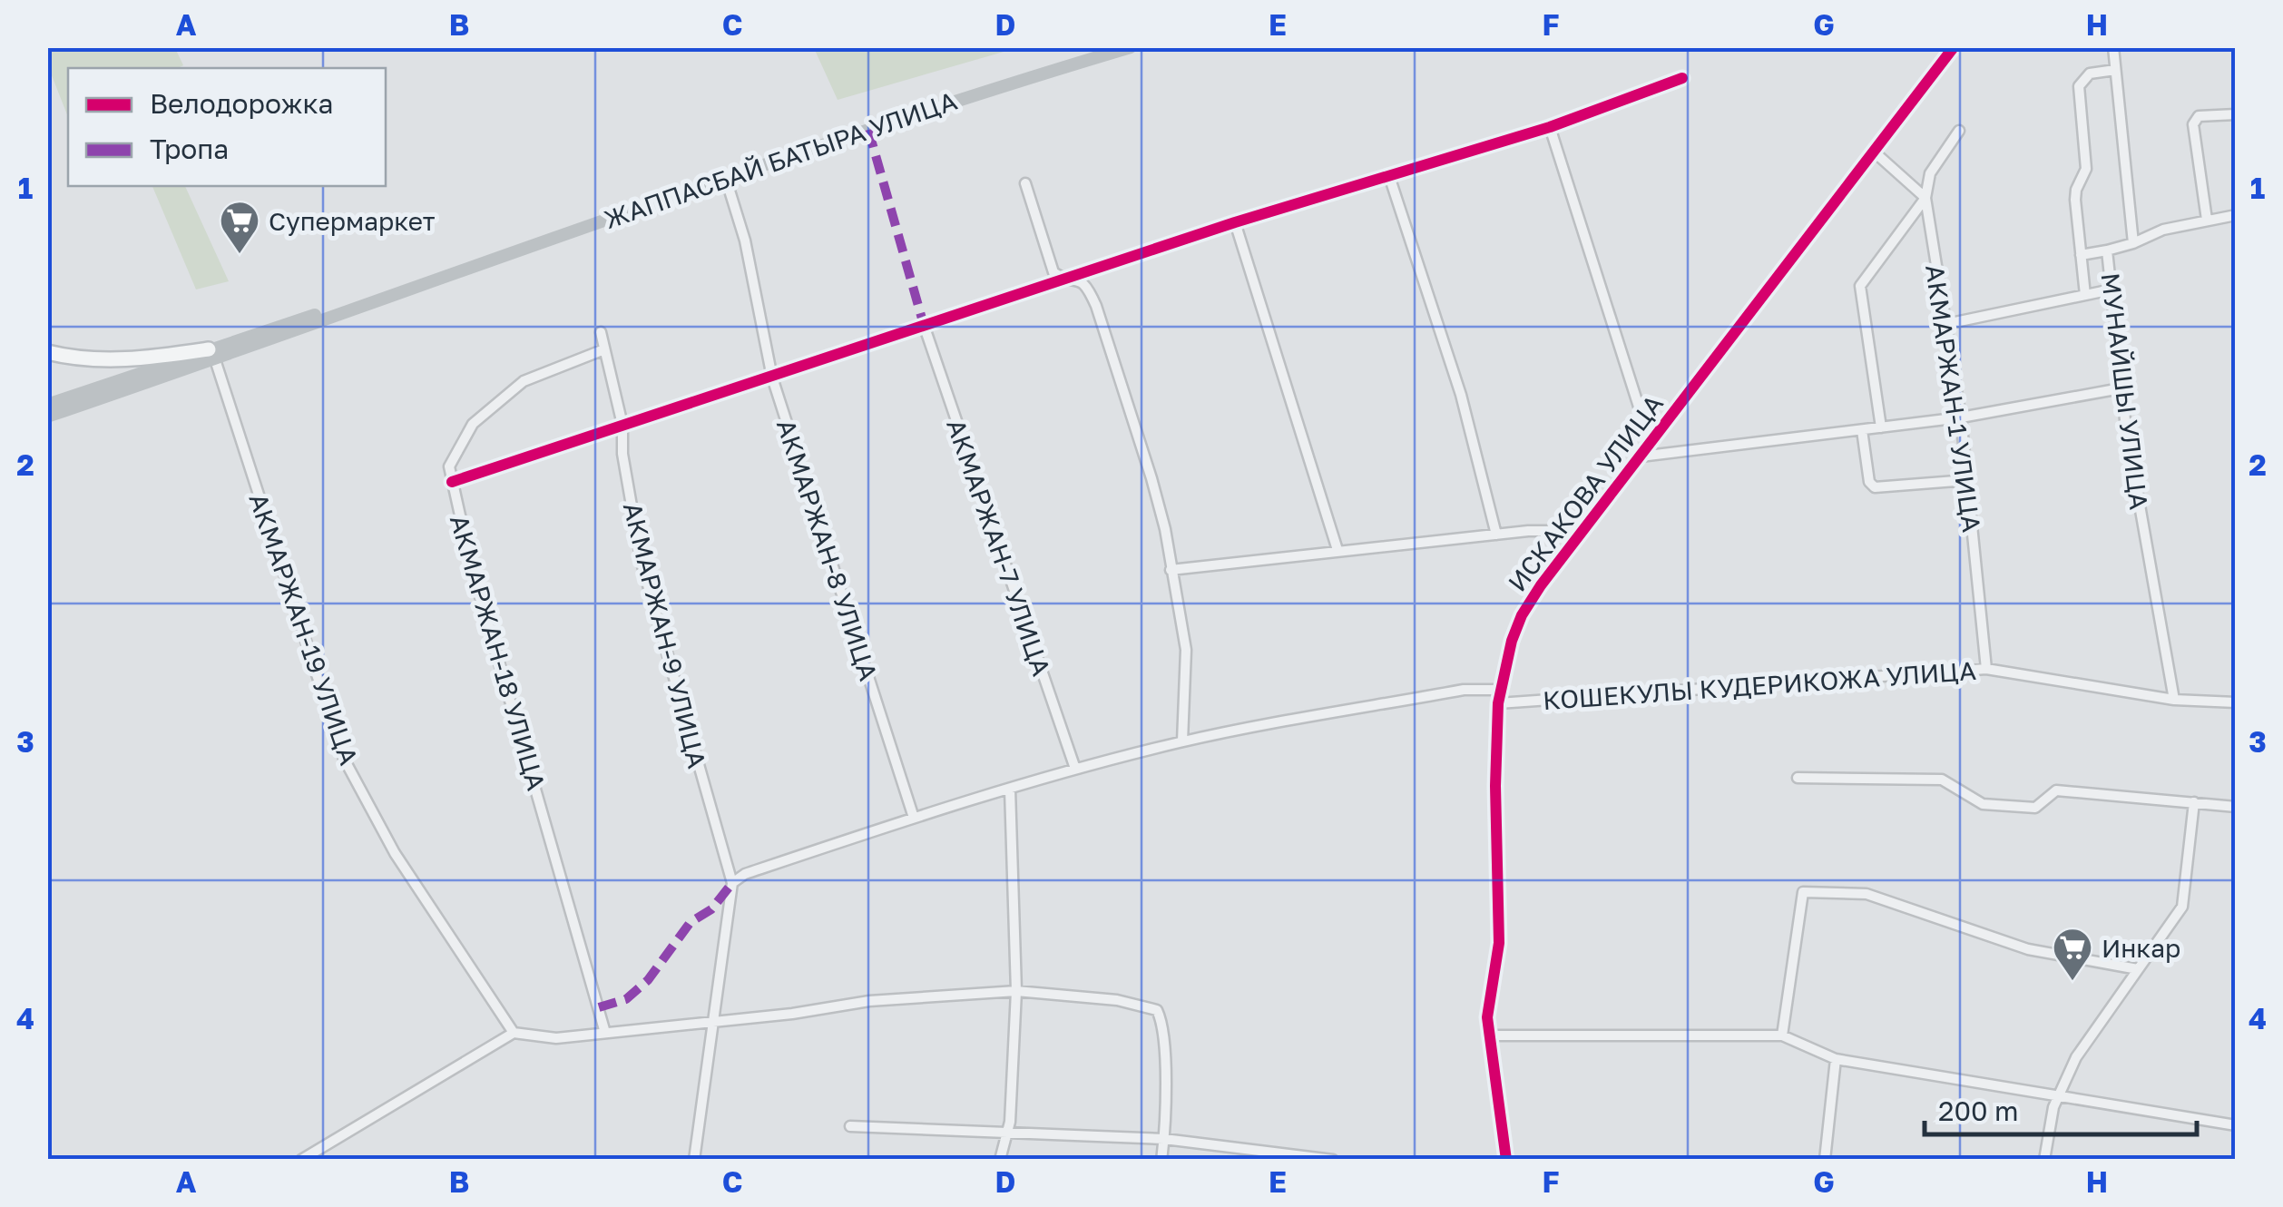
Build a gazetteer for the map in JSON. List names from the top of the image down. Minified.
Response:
{"streets":{"main road":["ЖАППАСБАЙ БАТЫРА УЛИЦА","ИСКАКОВА УЛИЦА"],"street":["МУНАЙШЫ УЛИЦА","АКМАРЖАН-1 УЛИЦА","АКМАРЖАН-7 УЛИЦА","АКМАРЖАН-8 УЛИЦА","АКМАРЖАН-19 УЛИЦА","АКМАРЖАН-9 УЛИЦА","АКМАРЖАН-18 УЛИЦА","КОШЕКУЛЫ КУДЕРИКОЖА УЛИЦА"]},"crossings":[["ЖАППАСБАЙ БАТЫРА УЛИЦА","АКМАРЖАН-8 УЛИЦА"],["ЖАППАСБАЙ БАТЫРА УЛИЦА","АКМАРЖАН-19 УЛИЦА"],["МУНАЙШЫ УЛИЦА","КОШЕКУЛЫ КУДЕРИКОЖА УЛИЦА"],["АКМАРЖАН-1 УЛИЦА","КОШЕКУЛЫ КУДЕРИКОЖА УЛИЦА"],["ИСКАКОВА УЛИЦА","КОШЕКУЛЫ КУДЕРИКОЖА УЛИЦА"],["АКМАРЖАН-7 УЛИЦА","КОШЕКУЛЫ КУДЕРИКОЖА УЛИЦА"],["АКМАРЖАН-8 УЛИЦА","КОШЕКУЛЫ КУДЕРИКОЖА УЛИЦА"],["АКМАРЖАН-9 УЛИЦА","АКМАРЖАН-18 УЛИЦА"],["АКМАРЖАН-9 УЛИЦА","КОШЕКУЛЫ КУДЕРИКОЖА УЛИЦА"]],"places":{"supermarket":["Супермаркет","Инкар"]},"legend":["Велодорожка","Тропа"],"scale_bar":"200 m","grid":{"columns":["A","B","C","D","E","F","G","H"],"rows":["1","2","3","4"]}}
